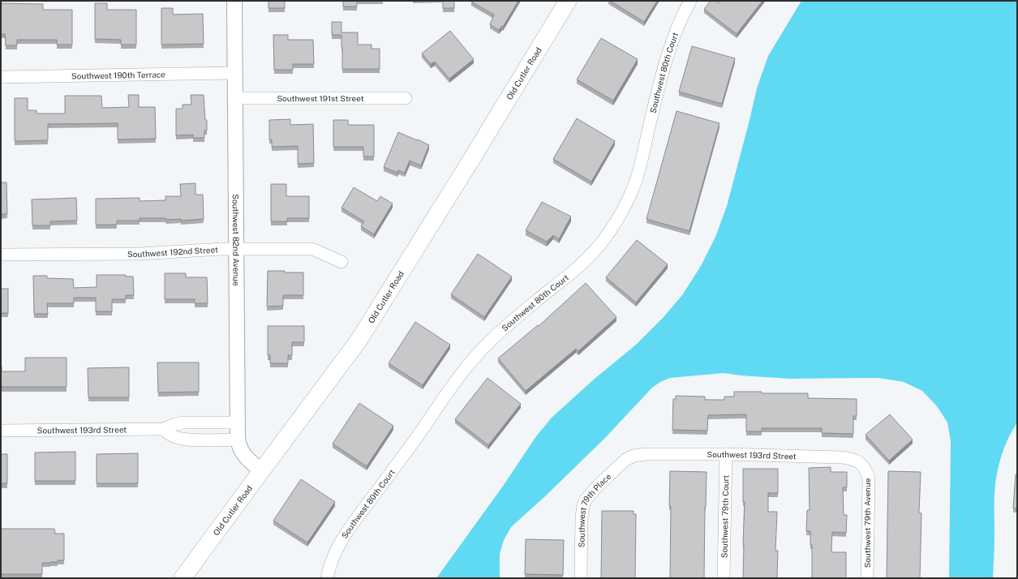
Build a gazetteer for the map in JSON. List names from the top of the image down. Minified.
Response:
{"streets":{"main road":["Old Cutler Road"],"street":["Southwest 80th Court","Southwest 190th Terrace","Southwest 191st Street","Southwest 82nd Avenue","Southwest 192nd Street","Southwest 193rd Street","Southwest 79th Place","Southwest 79th Court","Southwest 79th Avenue"]},"crossings":[["Old Cutler Road","Southwest 82nd Avenue"],["Southwest 190th Terrace","Southwest 82nd Avenue"],["Southwest 191st Street","Southwest 82nd Avenue"],["Southwest 82nd Avenue","Southwest 192nd Street"],["Southwest 82nd Avenue","Southwest 193rd Street"],["Southwest 193rd Street","Southwest 79th Place"],["Southwest 193rd Street","Southwest 79th Court"],["Southwest 193rd Street","Southwest 79th Avenue"]]}
